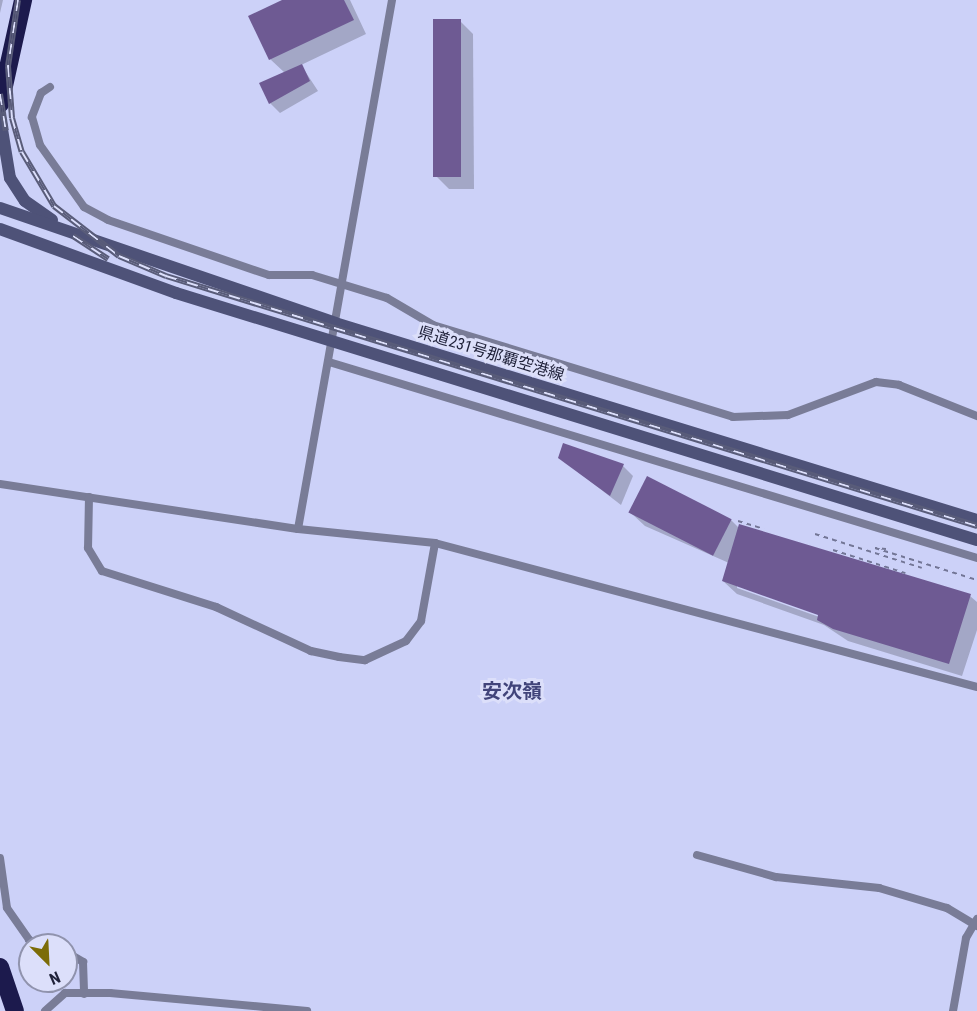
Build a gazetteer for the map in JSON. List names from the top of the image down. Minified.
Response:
{"streets":{"main road":["県道231号那覇空港線"]},"districts":["安次嶺"],"north":"bottom right"}
